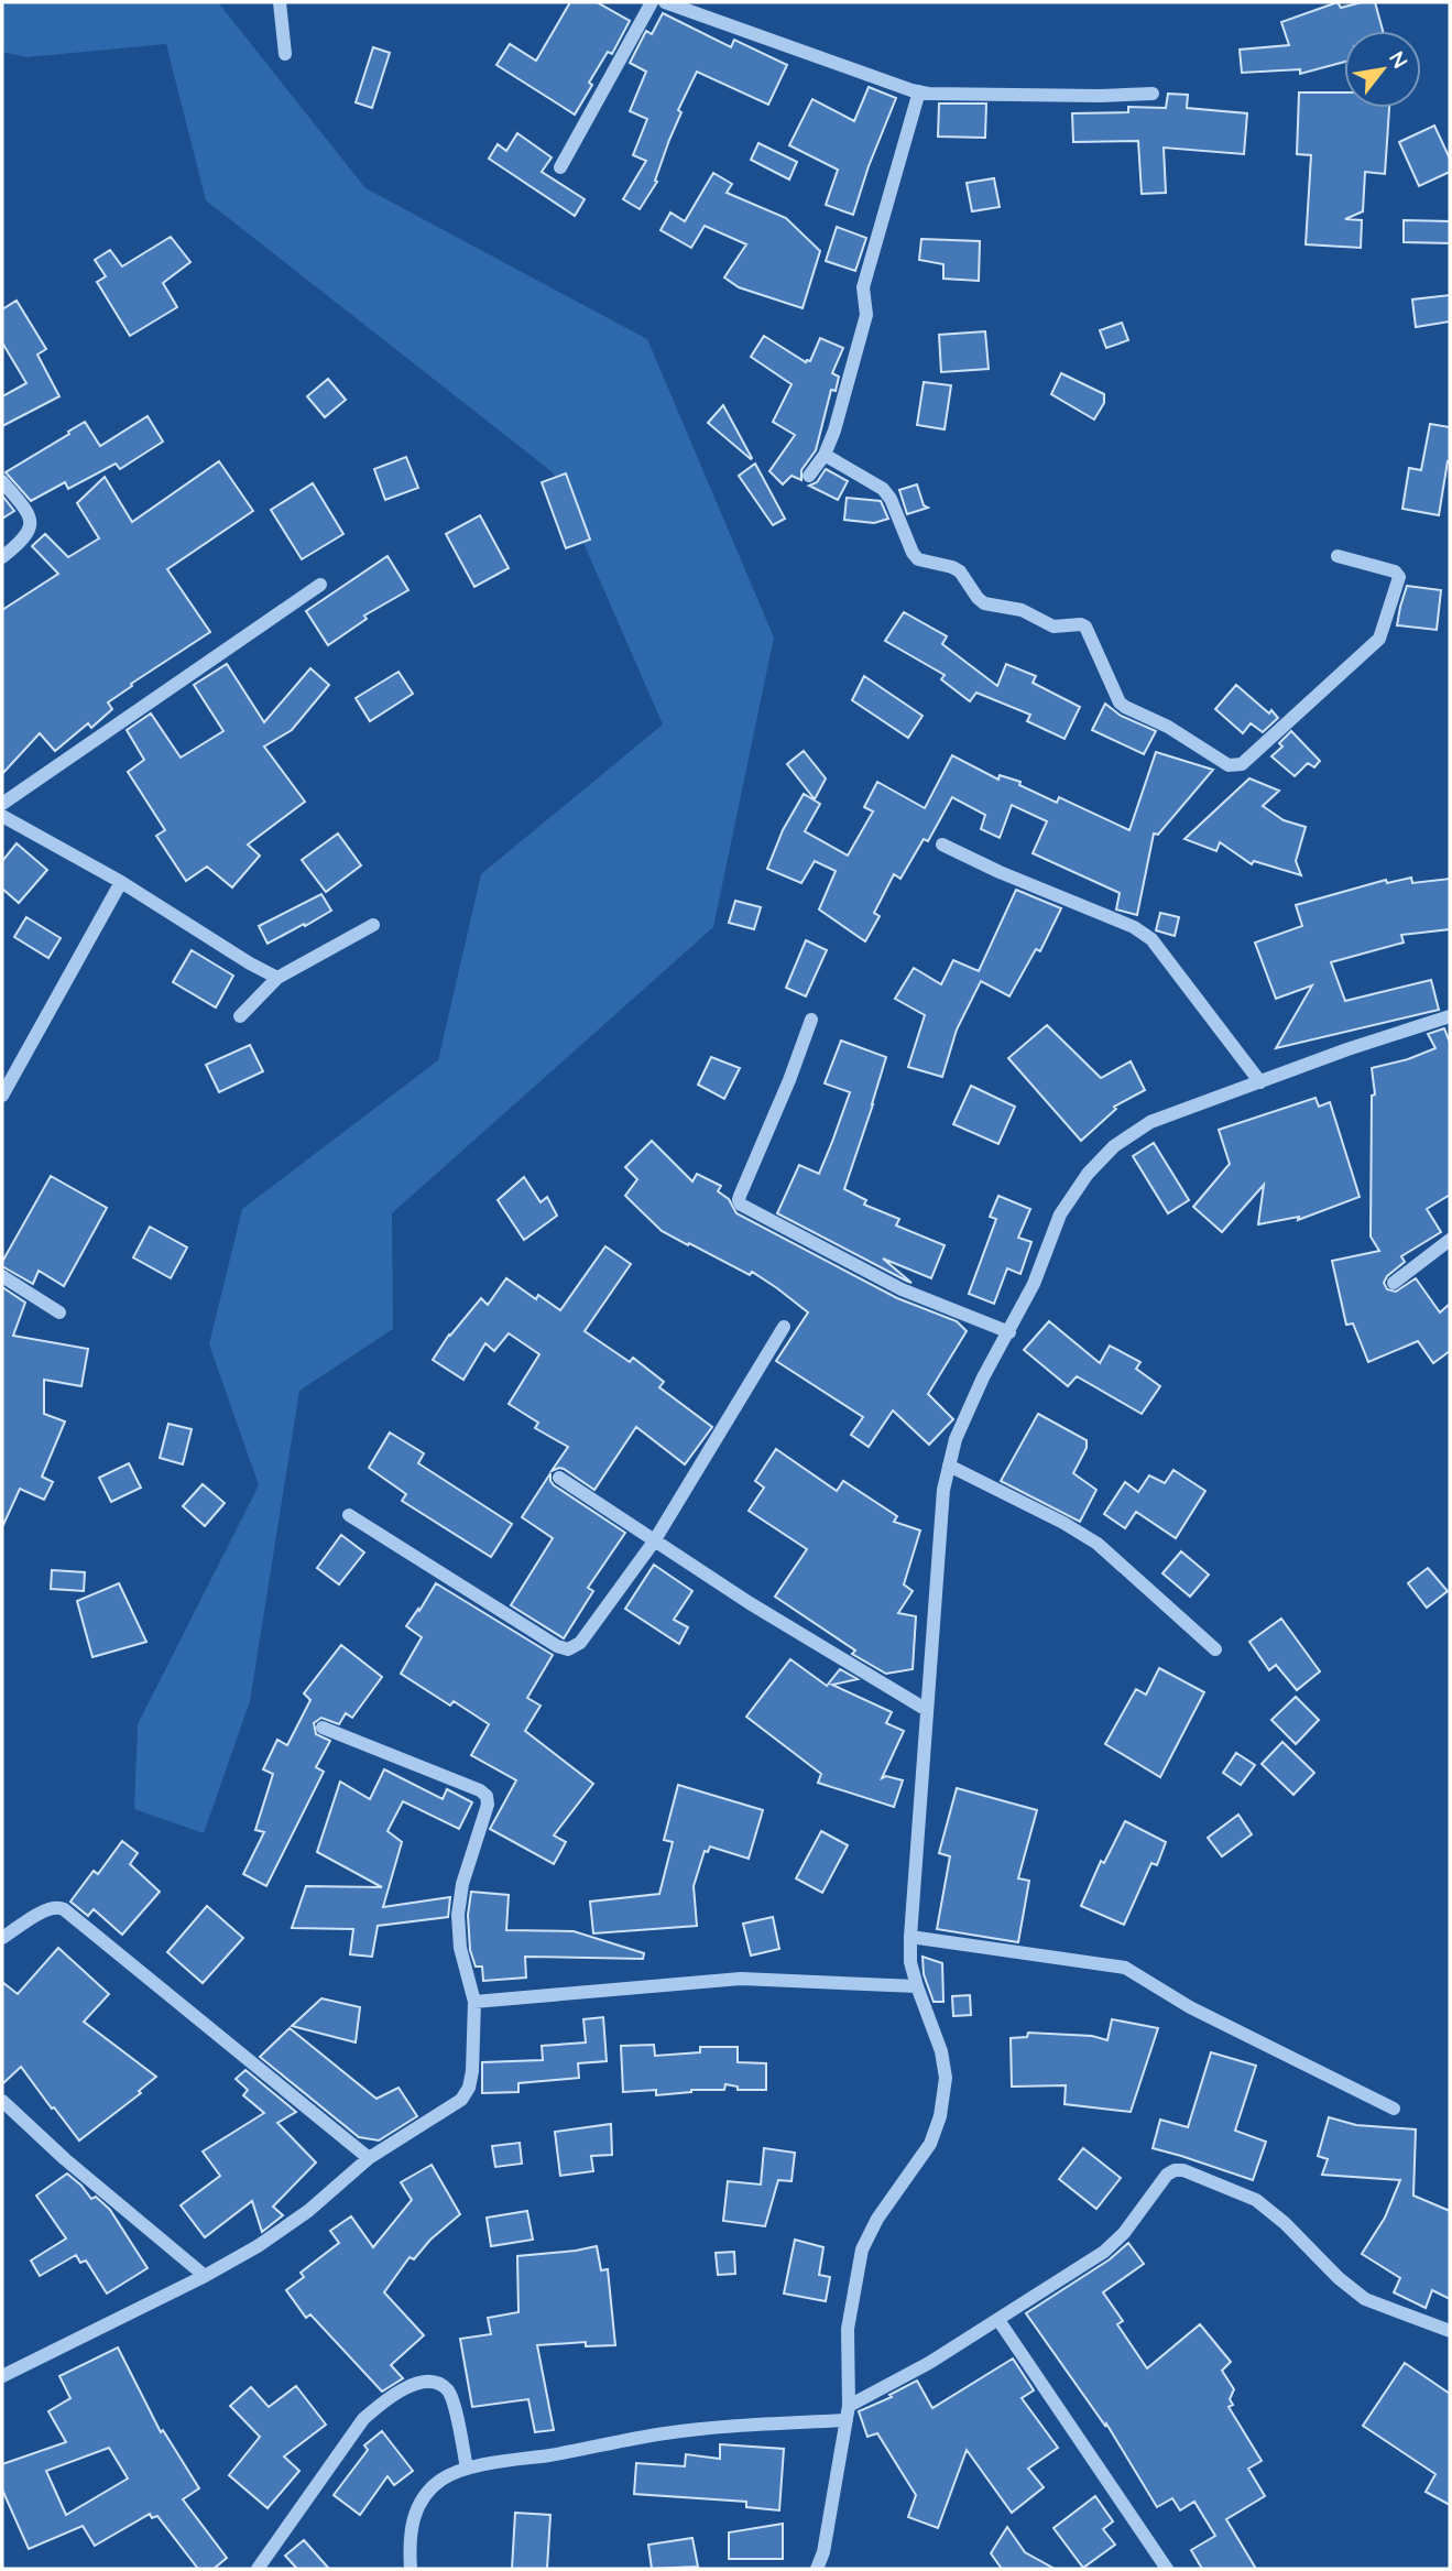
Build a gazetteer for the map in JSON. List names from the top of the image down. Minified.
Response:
{"north":"top right"}
